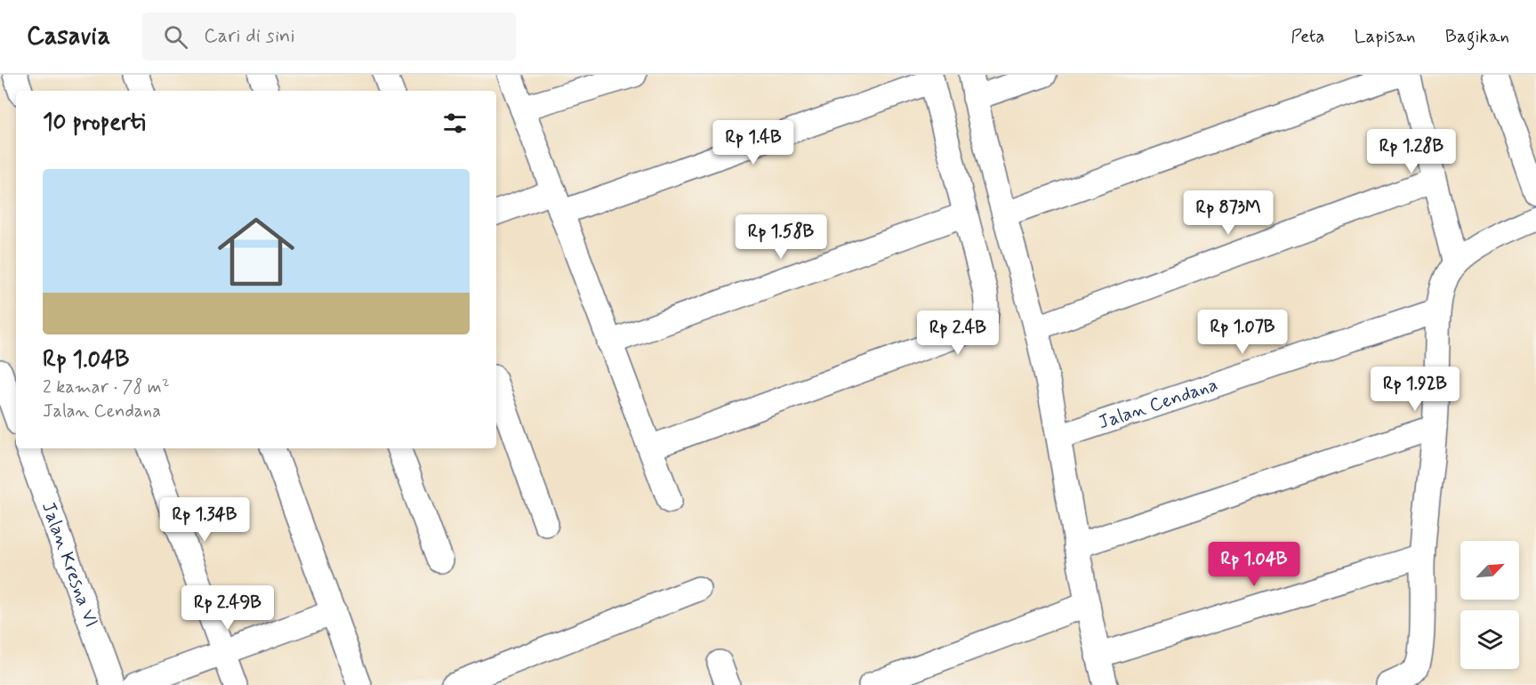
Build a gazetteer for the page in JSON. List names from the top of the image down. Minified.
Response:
{"streets":{"street":["Jalan Cendana","Jalan Kresna VI"]},"north":"top right","page":{"header":"Casavia","search":"Cari di sini","nav":["Peta","Lapisan","Bagikan"],"heading":"10 properti","price":["Rp 1.4B","Rp 1.28B","Rp 873M","Rp 1.58B","Rp 1.07B","Rp 2.4B","Rp 1.92B","Rp 1.34B","Rp 1.04B","Rp 2.49B"],"list":[{"name":"Rp 1.04B","note":"2 kamar · 78 m² · Jalan Cendana"}]}}
